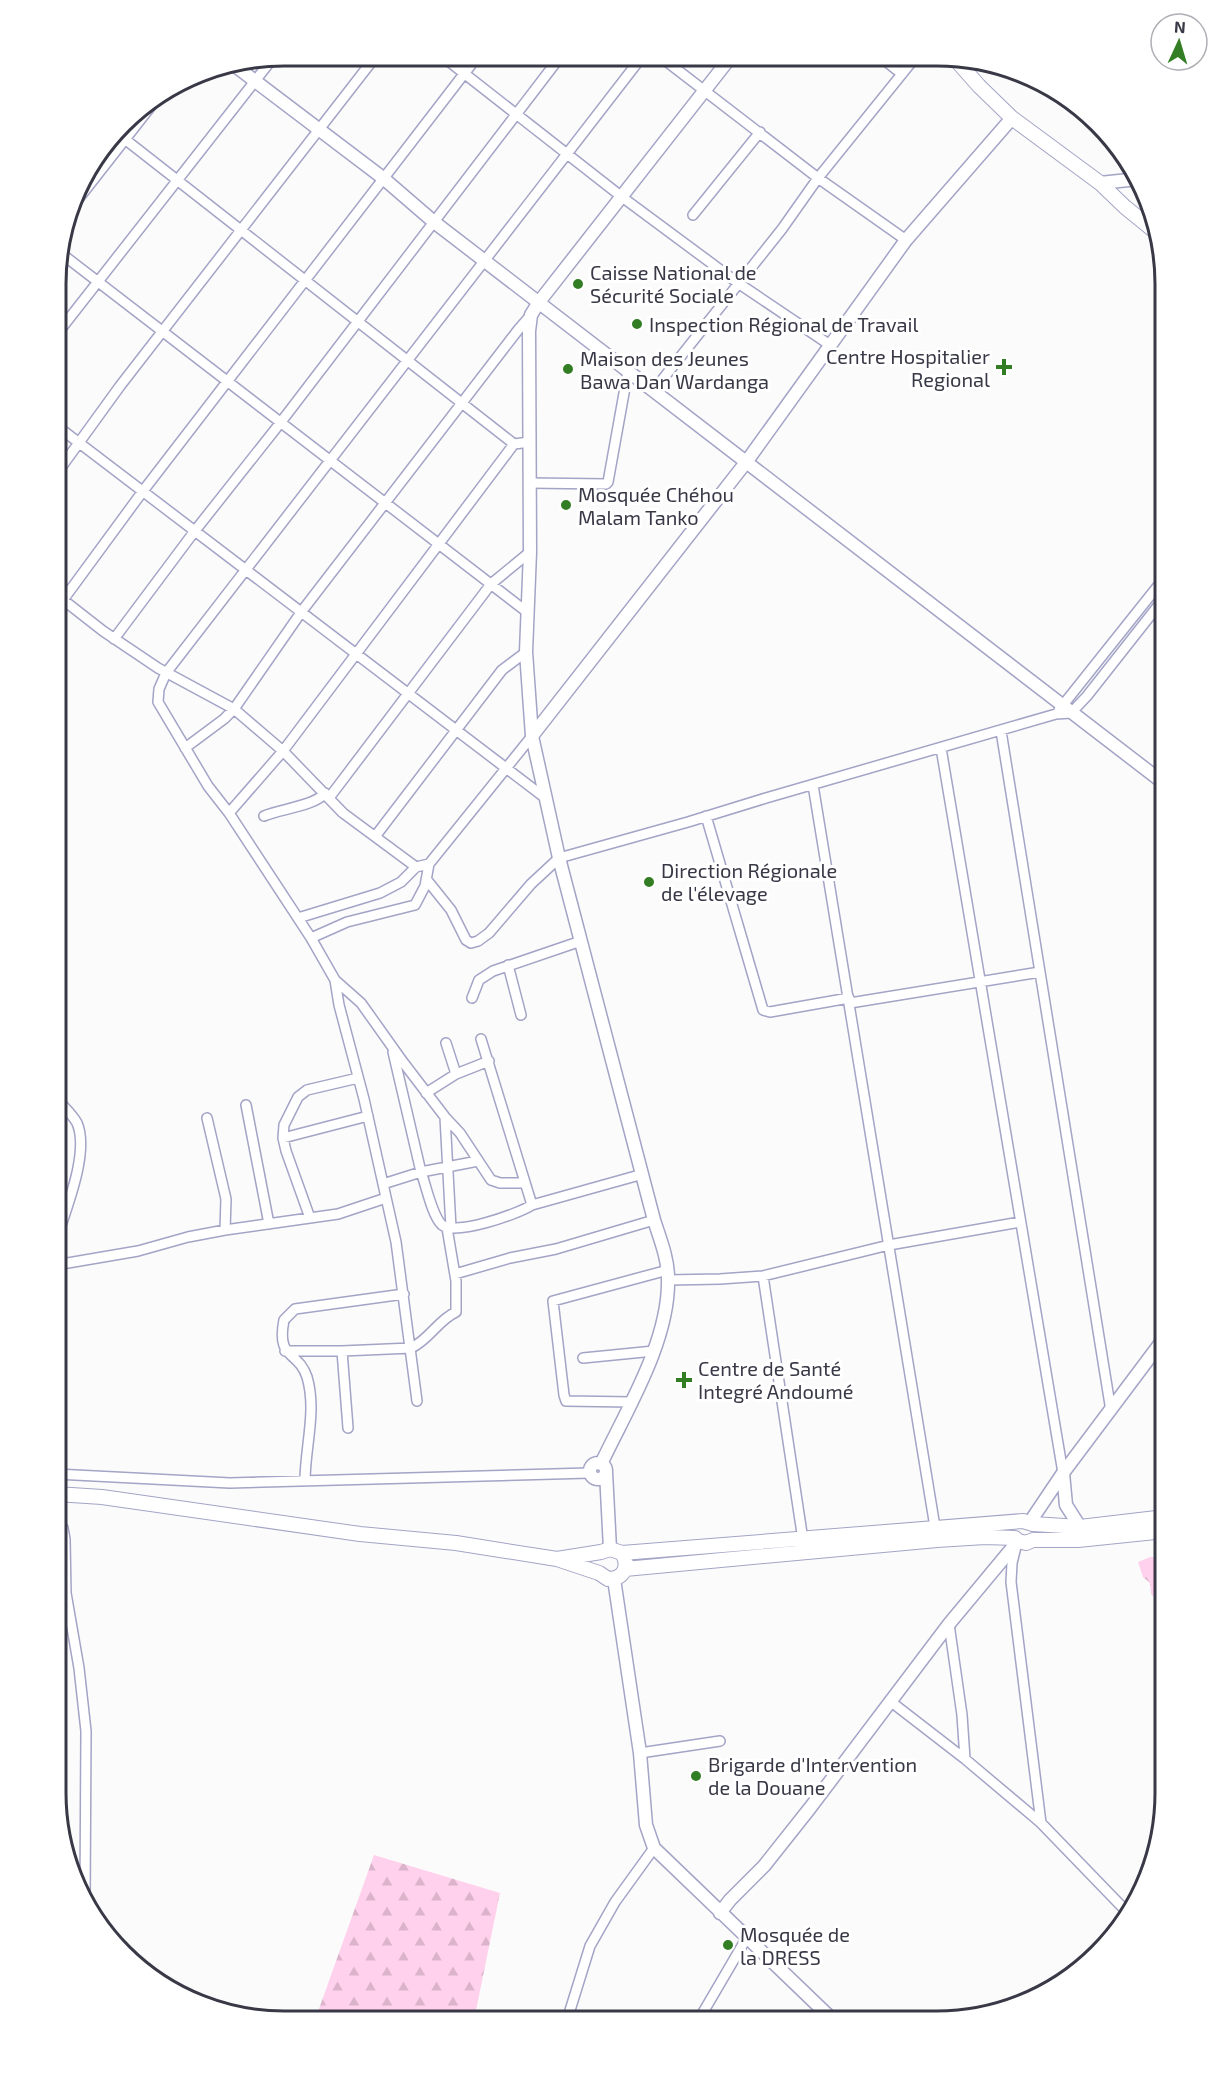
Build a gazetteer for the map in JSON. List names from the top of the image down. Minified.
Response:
{"places":{"other":["Caisse National de Sécurité Sociale","Inspection Régional de Travail","Maison des Jeunes Bawa Dan Wardanga","Mosquée Chéhou Malam Tanko","Direction Régionale de l'élevage","Brigarde d'Intervention de la Douane","Mosquée de la DRESS"],"health":["Centre Hospitalier Regional","Centre de Santé Integré Andoumé"]},"north":"top"}
